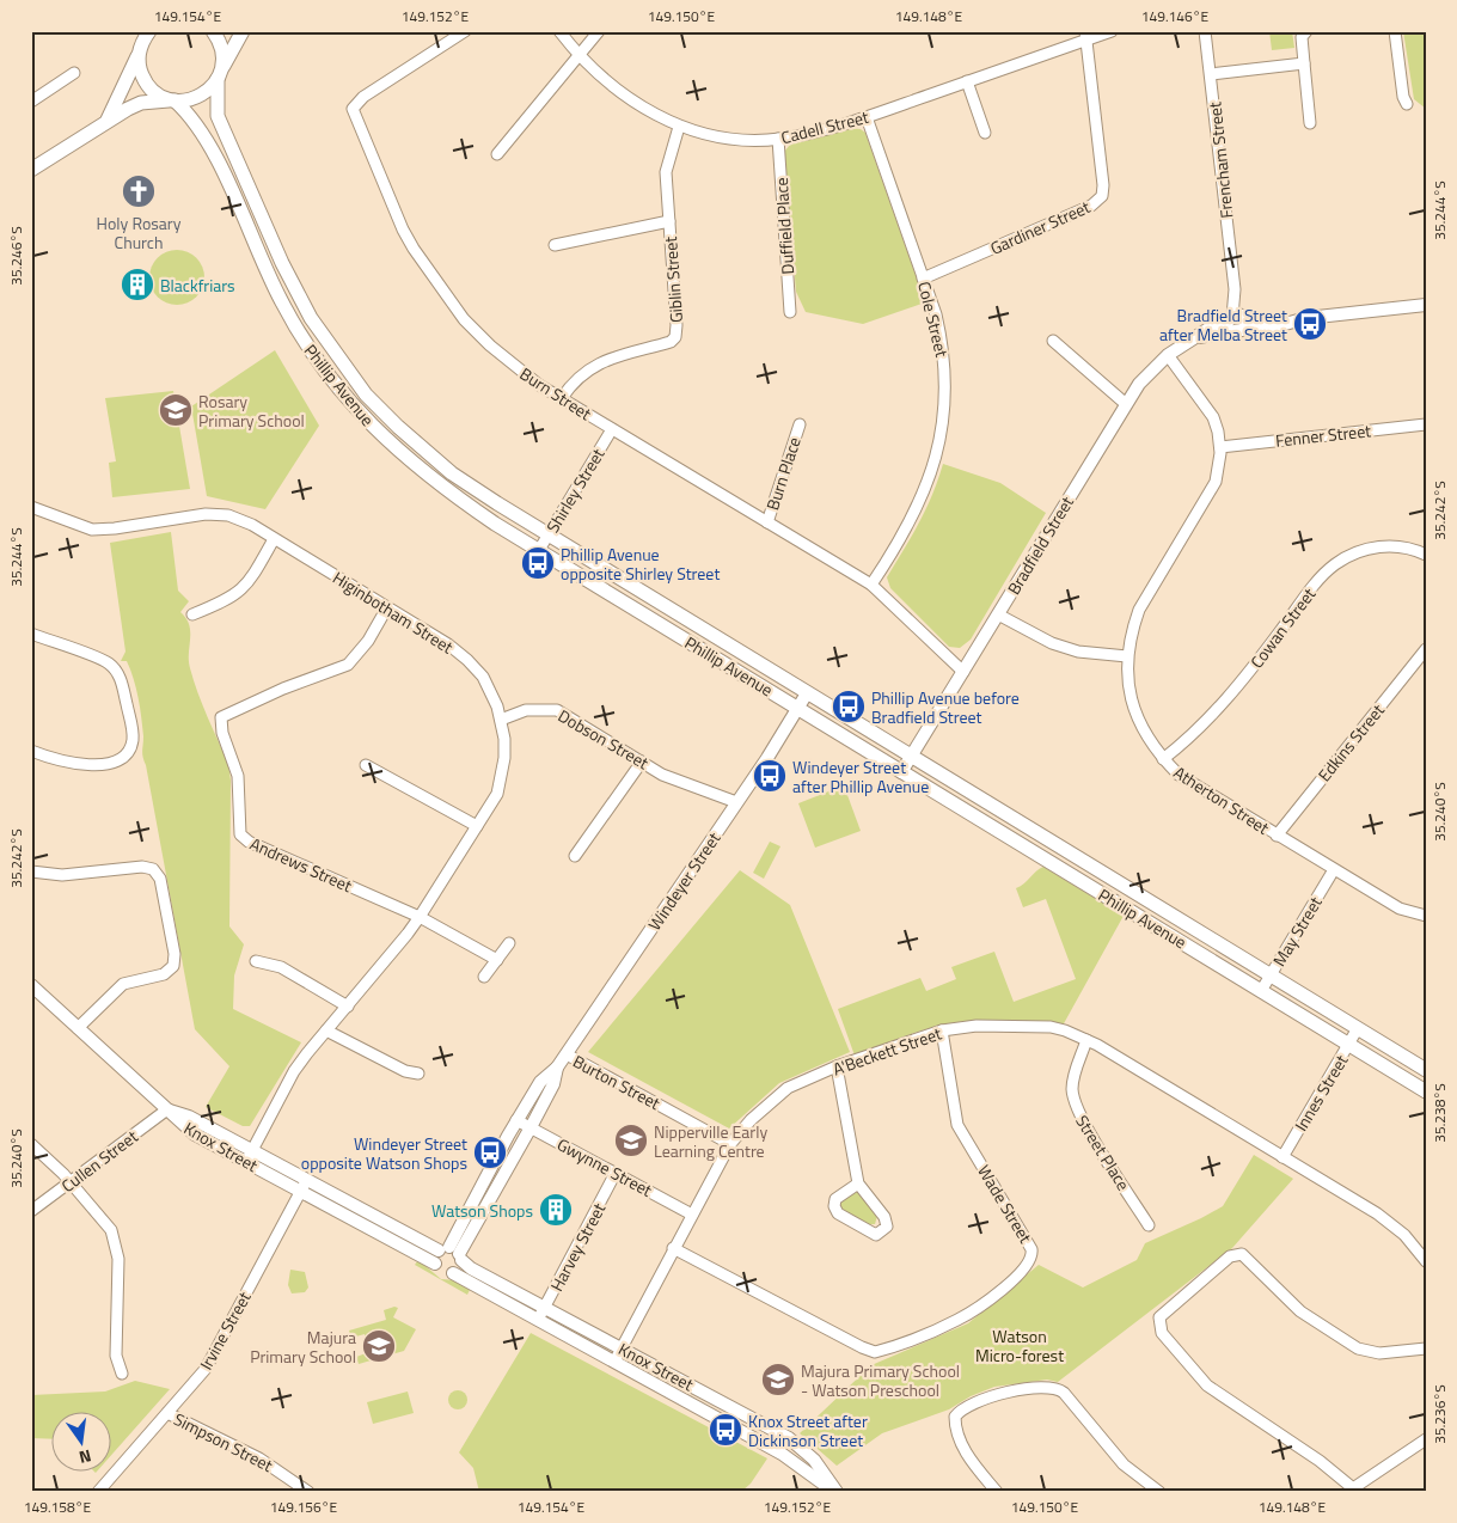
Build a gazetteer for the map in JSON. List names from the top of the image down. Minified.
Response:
{"streets":{"main road":["Phillip Avenue"],"street":["Cadell Street","Frencham Street","Duffield Place","Gardiner Street","Giblin Street","Cole Street","Burn Street","Fenner Street","Burn Place","Shirley Street","Bradfield Street","Higinbotham Street","Cowan Street","Dobson Street","Edkins Street","Atherton Street","Andrews Street","Windeyer Street","May Street","A'Beckett Street","Burton Street","Innes Street","Knox Street","Street Place","Cullen Street","Gwynne Street","Wade Street","Harvey Street","Irvine Street","Simpson Street"]},"crossings":[["Cadell Street","Duffield Place"],["Cadell Street","Gardiner Street"],["Cadell Street","Giblin Street"],["Cadell Street","Cole Street"],["Frencham Street","Bradfield Street"],["Gardiner Street","Cole Street"],["Giblin Street","Burn Street"],["Cole Street","Burn Street"],["Phillip Avenue","Shirley Street"],["Phillip Avenue","Bradfield Street"],["Phillip Avenue","Windeyer Street"],["Phillip Avenue","May Street"],["Phillip Avenue","Innes Street"],["Burn Street","Burn Place"],["Burn Street","Shirley Street"],["Burn Street","Bradfield Street"],["Fenner Street","Atherton Street"],["Bradfield Street","Atherton Street"],["Higinbotham Street","Dobson Street"],["Higinbotham Street","Andrews Street"],["Higinbotham Street","Knox Street"],["Cowan Street","Atherton Street"],["Dobson Street","Windeyer Street"],["Edkins Street","Atherton Street"],["Atherton Street","May Street"],["Windeyer Street","Burton Street"],["Windeyer Street","Knox Street"],["Windeyer Street","Gwynne Street"],["A'Beckett Street","Burton Street"],["A'Beckett Street","Innes Street"],["A'Beckett Street","Knox Street"],["A'Beckett Street","Street Place"],["A'Beckett Street","Gwynne Street"],["A'Beckett Street","Wade Street"],["Knox Street","Cullen Street"],["Knox Street","Harvey Street"],["Knox Street","Irvine Street"],["Gwynne Street","Harvey Street"],["Irvine Street","Simpson Street"]],"parks":["Watson Micro-forest"],"places":{"church":["Holy Rosary Church"],"building":["Blackfriars","Watson Shops"],"bus stop":["Bradfield Street after Melba Street","Phillip Avenue opposite Shirley Street","Phillip Avenue before Bradfield Street","Windeyer Street after Phillip Avenue","Windeyer Street opposite Watson Shops","Knox Street after Dickinson Street"],"school or university":["Rosary Primary School","Nipperville Early Learning Centre","Majura Primary School","Majura Primary School - Watson Preschool"]},"north":"bottom","coordinates":["149.154°E","149.152°E","149.150°E","149.148°E","149.146°E","35.244°S","35.246°S","35.242°S","35.240°S","35.238°S","35.236°S","149.158°E","149.156°E"]}
